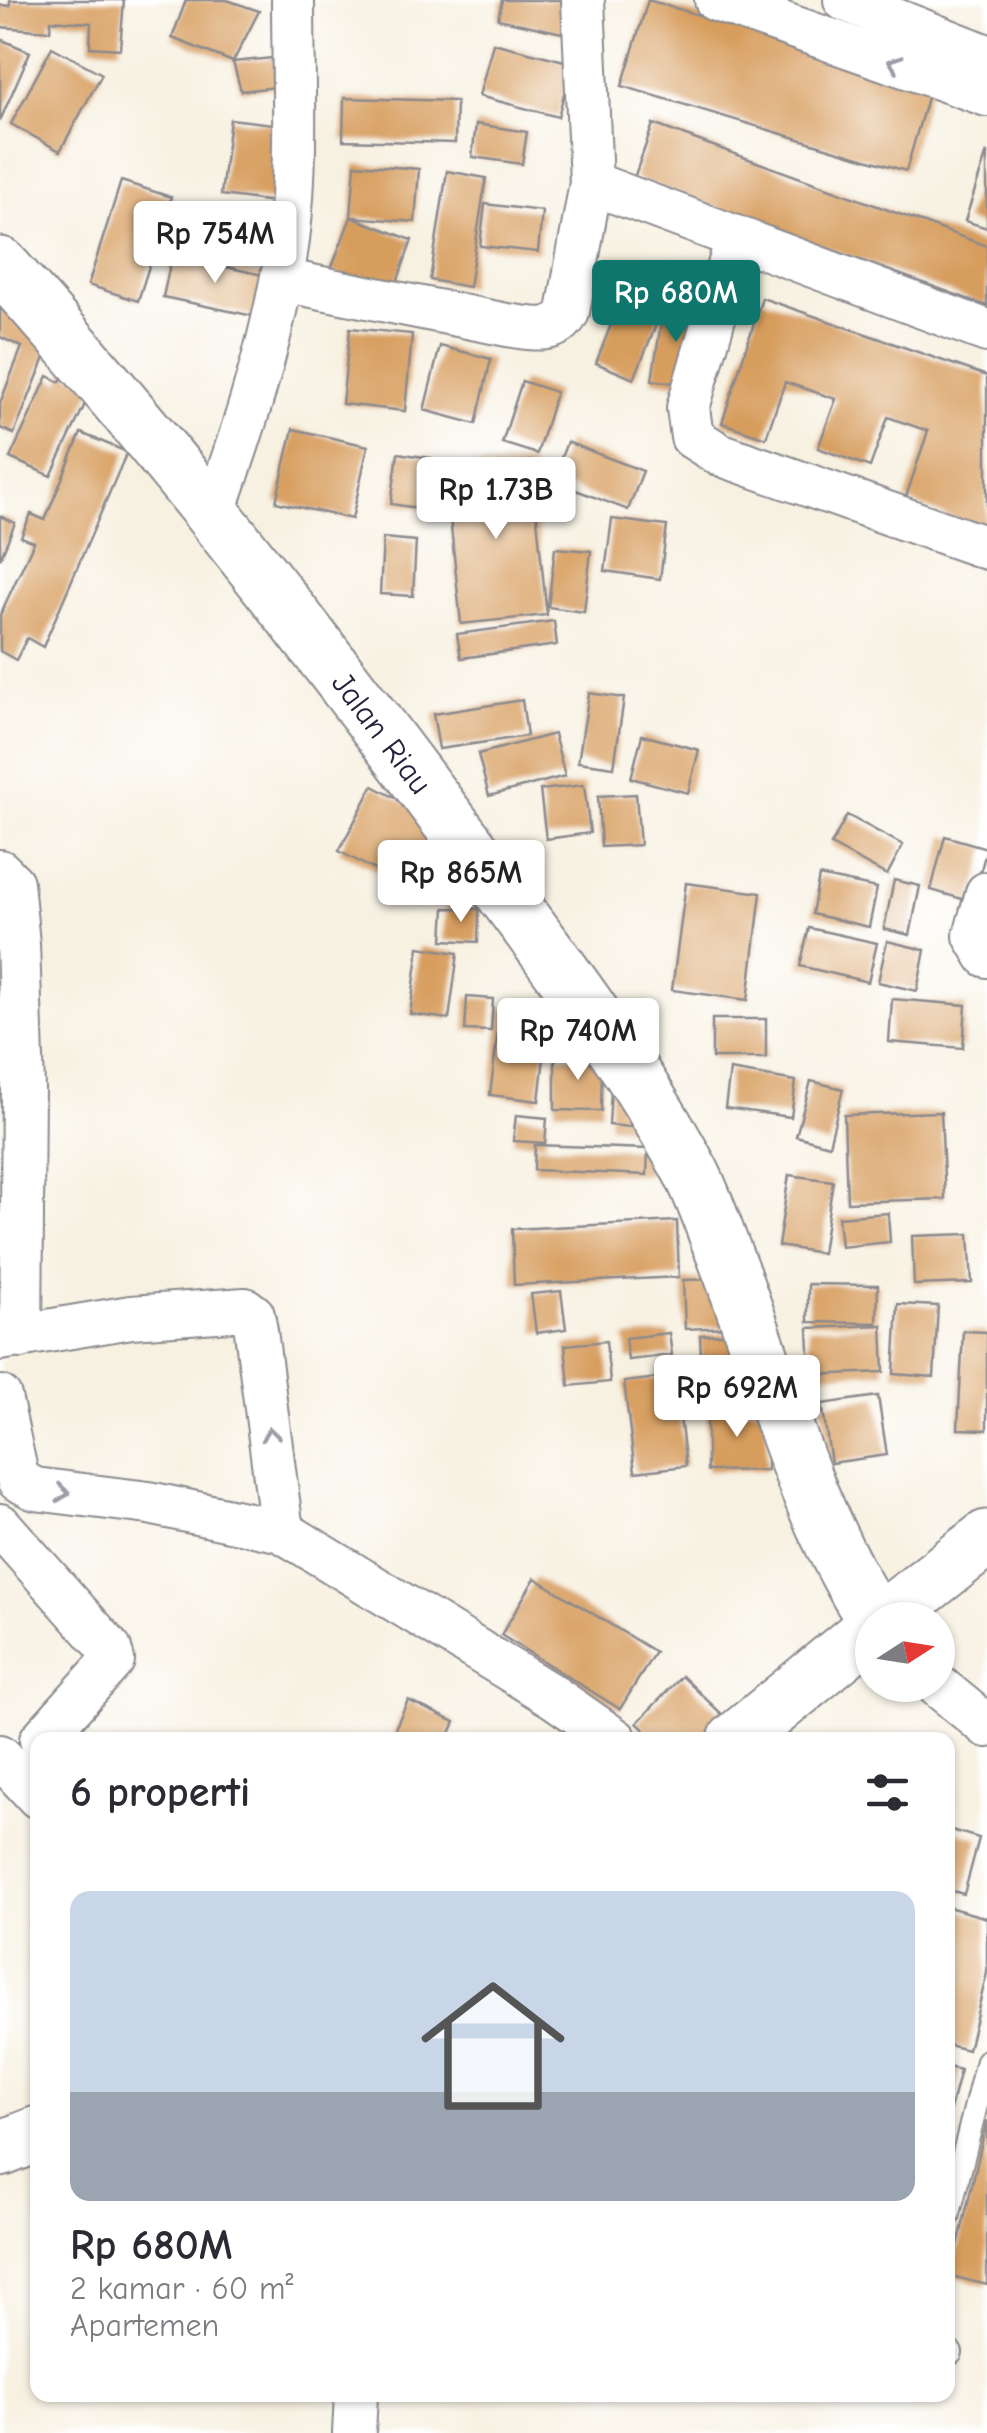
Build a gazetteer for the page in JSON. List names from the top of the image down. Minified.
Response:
{"streets":{"main road":["Jalan Riau"]},"north":"right","page":{"price":["Rp 754M","Rp 680M","Rp 1.73B","Rp 865M","Rp 740M","Rp 692M"],"heading":"6 properti","list":[{"name":"Rp 680M","note":"2 kamar · 60 m² · Apartemen"}]}}
